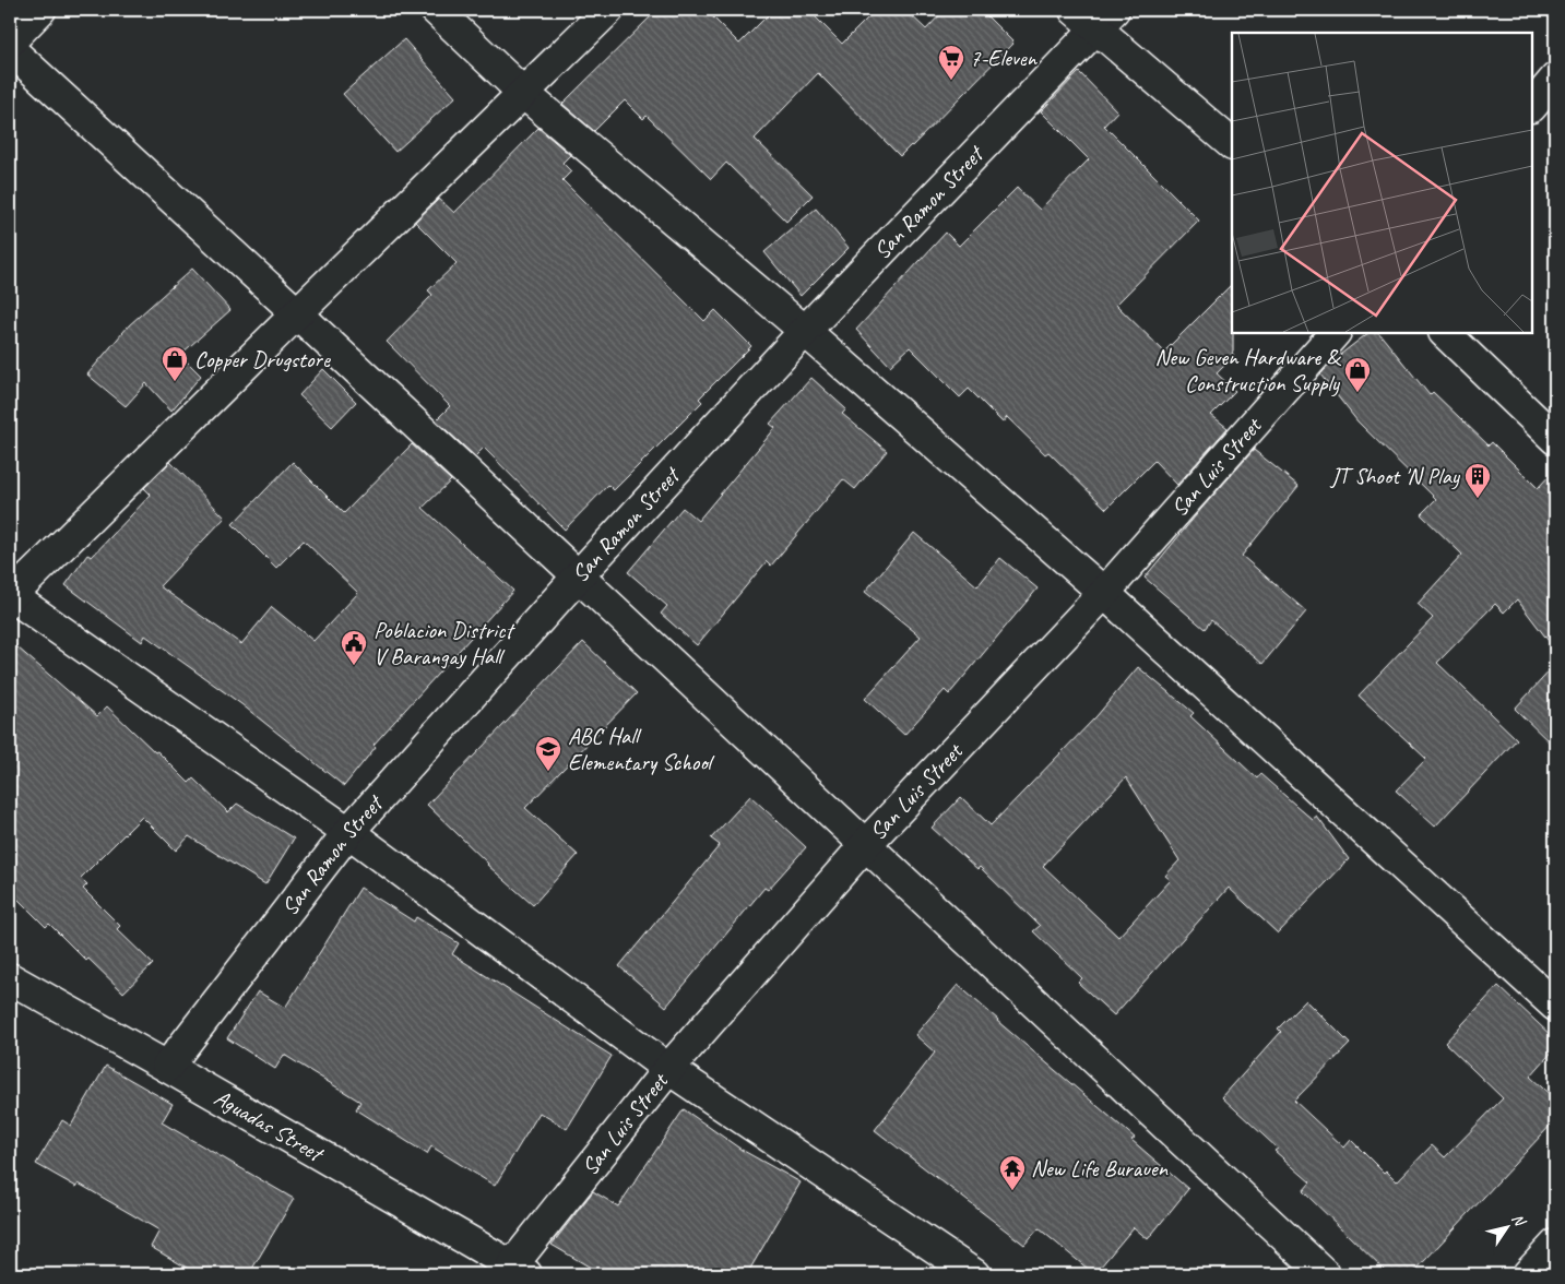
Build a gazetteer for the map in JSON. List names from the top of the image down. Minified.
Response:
{"streets":{"street":["San Ramon Street","San Luis Street","Aguadas Street"]},"crossings":[["San Ramon Street","Aguadas Street"],["San Luis Street","Aguadas Street"]],"places":{"supermarket":["7-Eleven"],"shop":["Copper Drugstore","New Geven Hardware & Construction Supply"],"building":["JT Shoot 'N Play"],"public building":["Poblacion District V Barangay Hall"],"school or university":["ABC Hall Elementary School"],"temple":["New Life Burauen"]},"north":"top right"}
